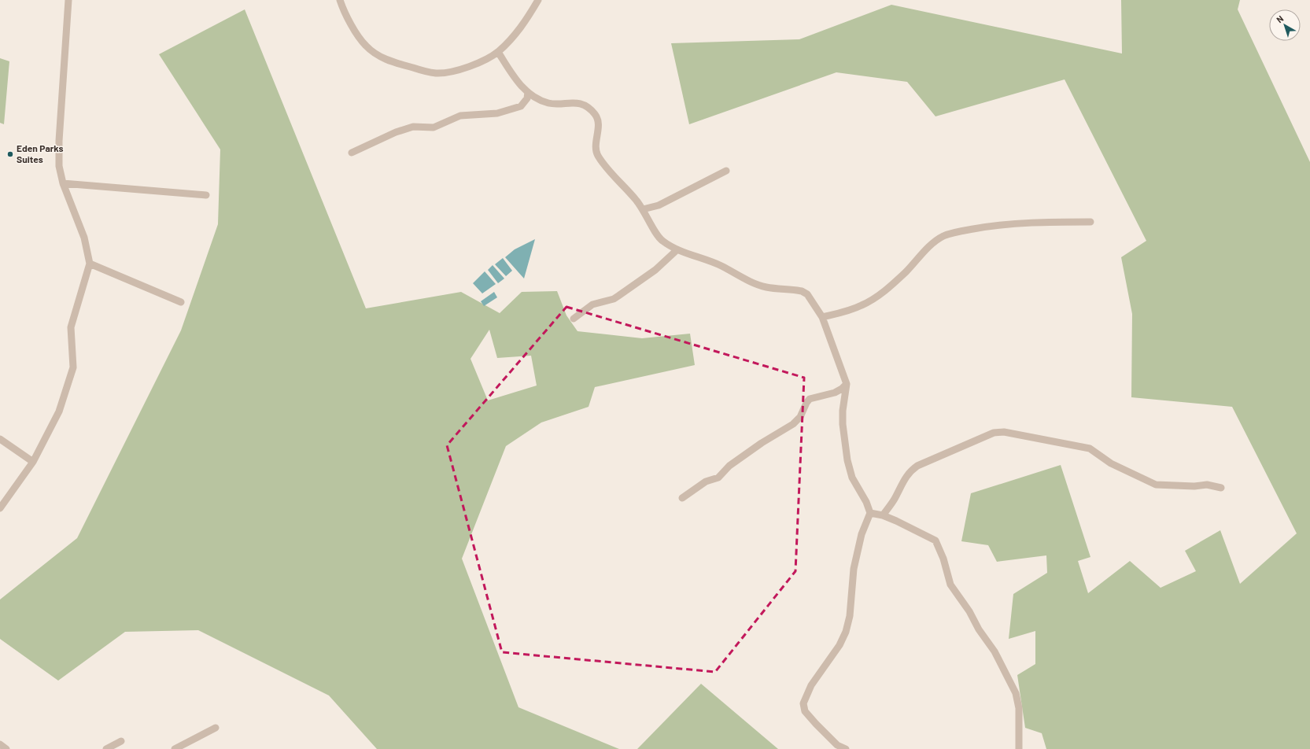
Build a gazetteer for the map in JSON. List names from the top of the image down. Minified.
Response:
{"places":["Eden Parks Suites"],"north":"top left"}
